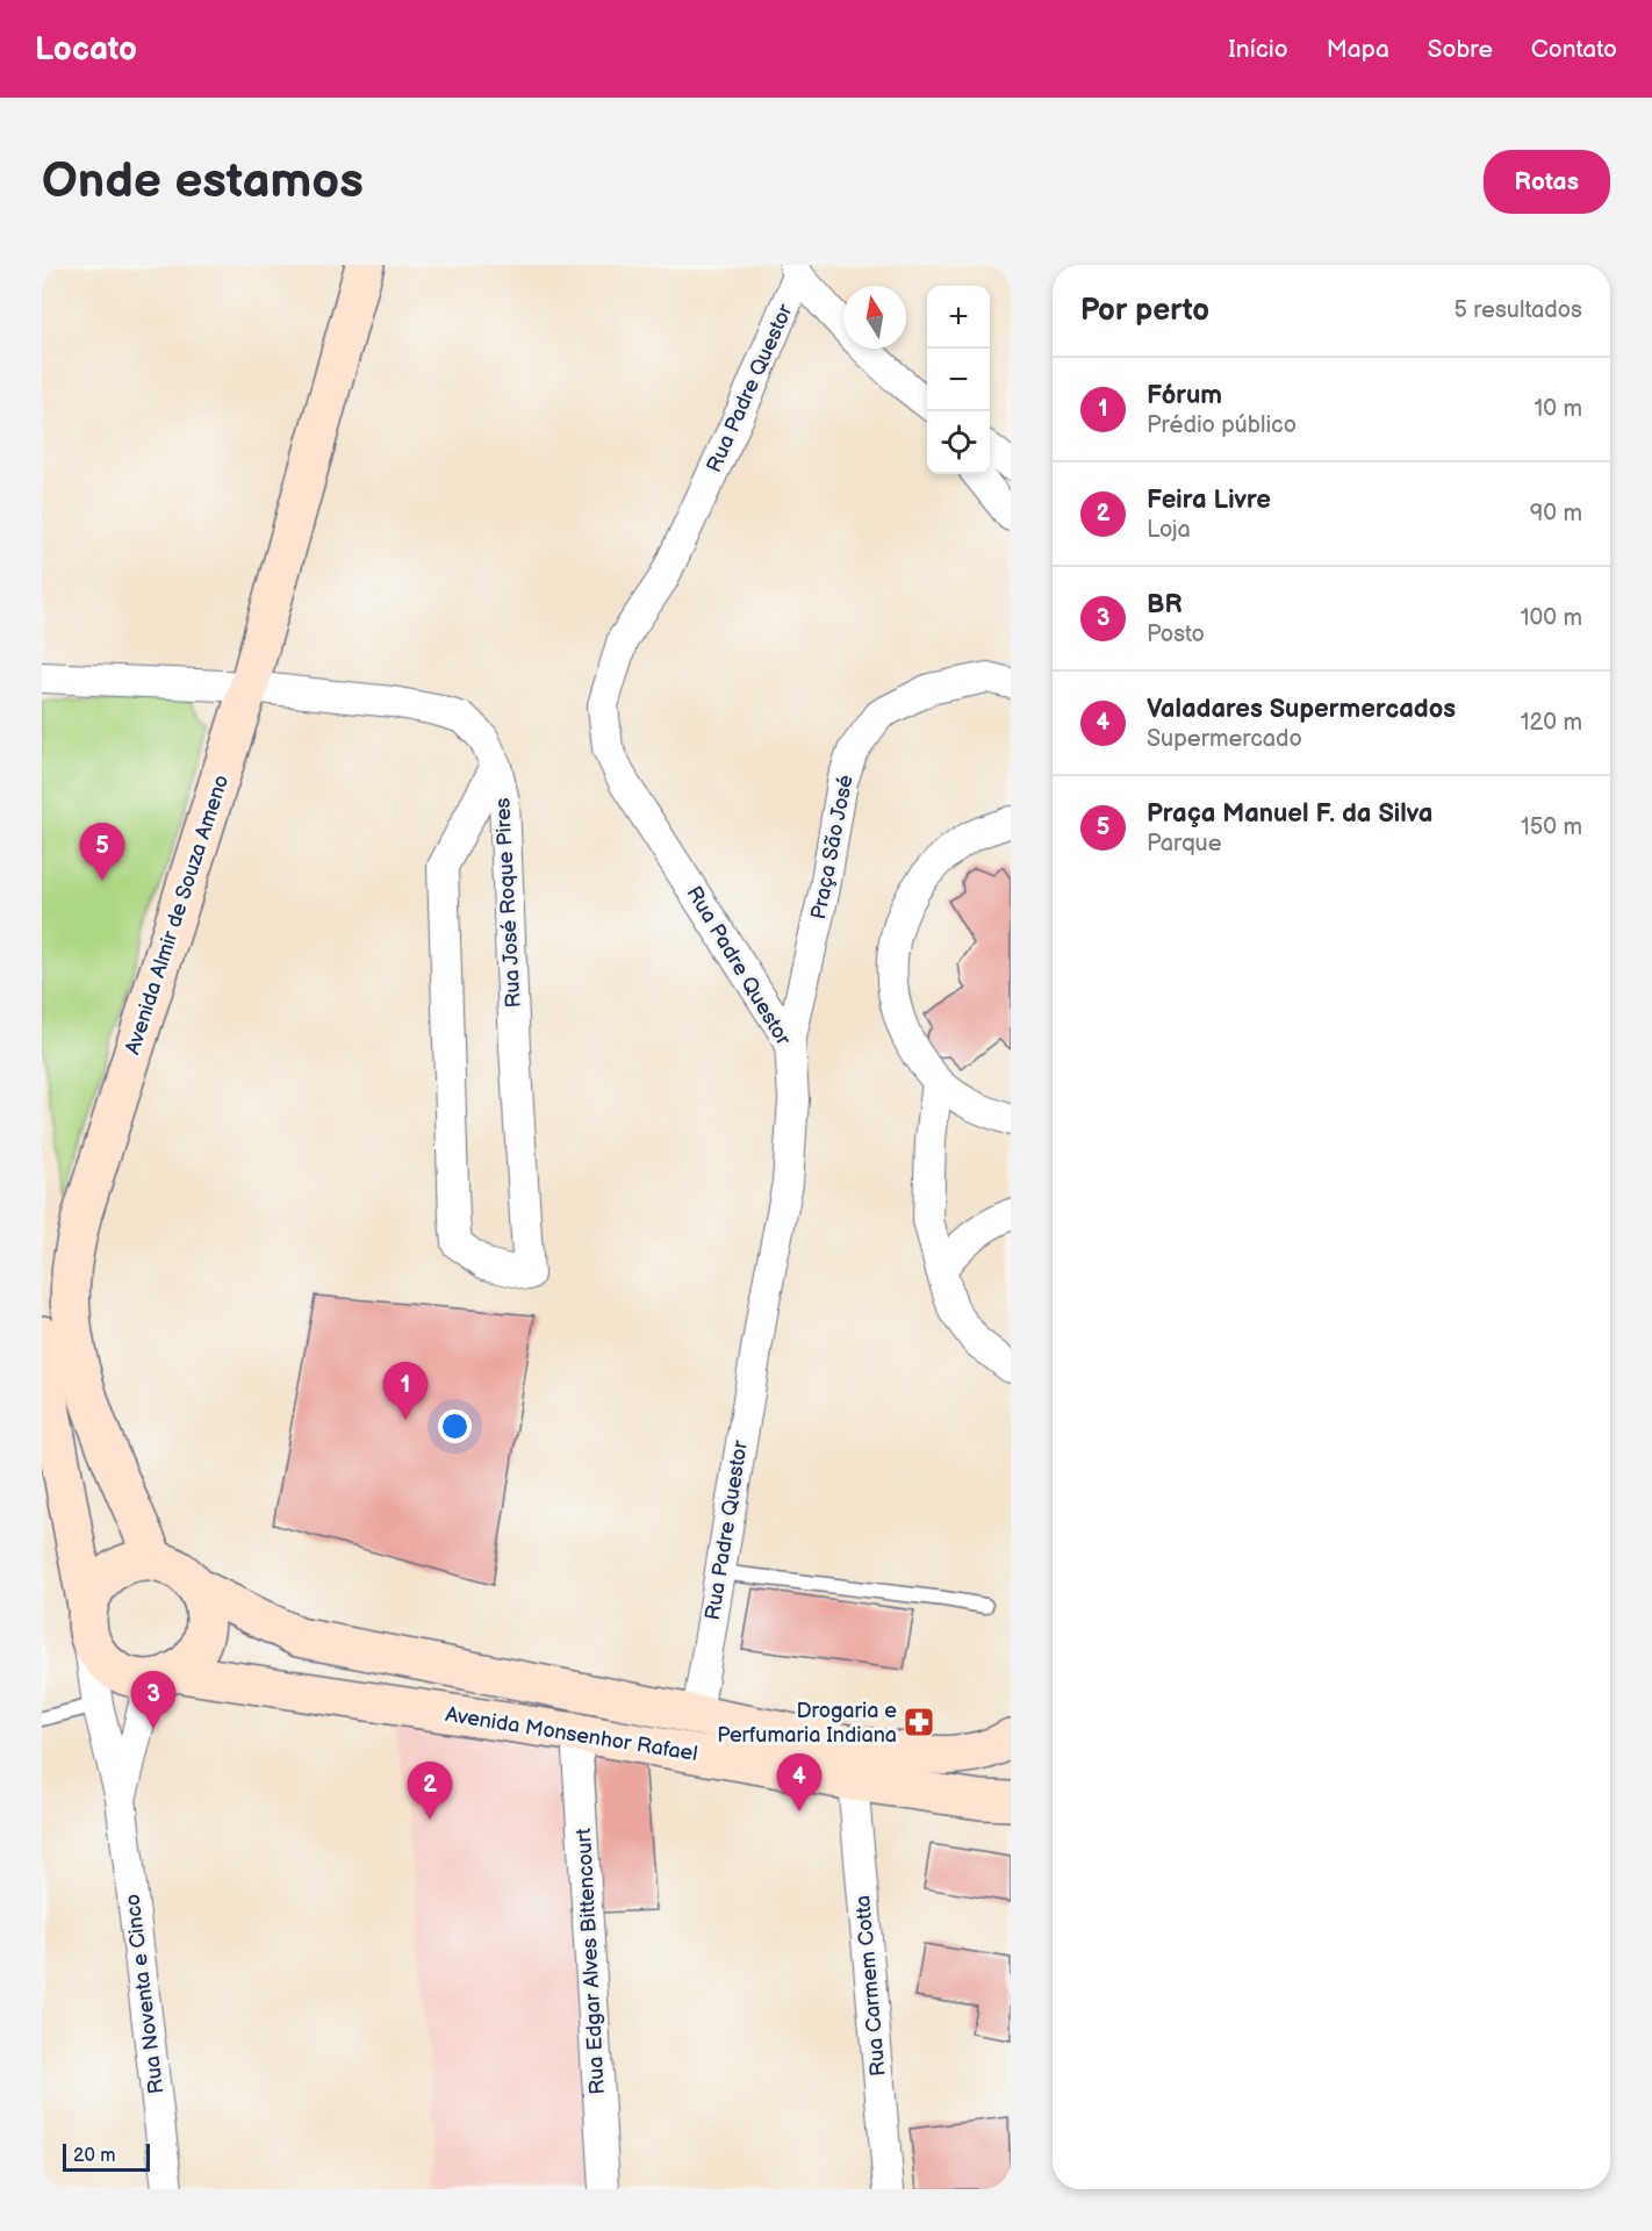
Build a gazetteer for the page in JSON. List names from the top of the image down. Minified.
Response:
{"streets":{"main road":["Avenida Almir de Souza Ameno","Avenida Monsenhor Rafael"],"street":["Rua Padre Questor","Praça São José","Rua José Roque Pires","Rua Edgar Alves Bittencourt","Rua Carmem Cotta","Rua Noventa e Cinco"]},"crossings":[["Rua Padre Questor","Praça São José"],["Rua Padre Questor","Avenida Monsenhor Rafael"],["Rua José Roque Pires","Avenida Almir de Souza Ameno"],["Avenida Almir de Souza Ameno","Avenida Monsenhor Rafael"],["Avenida Monsenhor Rafael","Rua Edgar Alves Bittencourt"],["Avenida Monsenhor Rafael","Rua Carmem Cotta"]],"places":{"pharmacy":["Drogaria e Perfumaria Indiana"]},"scale_bar":"20 m","north":"top","page":{"header":"Locato","nav":["Início","Mapa","Sobre","Contato"],"buttons":"Rotas","title":"Onde estamos","heading":["Por perto","5 resultados"],"map_buttons":["+","−"],"list":[{"mark":"1","name":"Fórum","note":"Prédio público","value":"10 m"},{"mark":"2","name":"Feira Livre","note":"Loja","value":"90 m"},{"mark":"3","name":"BR","note":"Posto","value":"100 m"},{"mark":"4","name":"Valadares Supermercados","note":"Supermercado","value":"120 m"},{"mark":"5","name":"Praça Manuel F. da Silva","note":"Parque","value":"150 m"}],"pins":["5","1","3","4","2"],"scale":"20 m"}}
